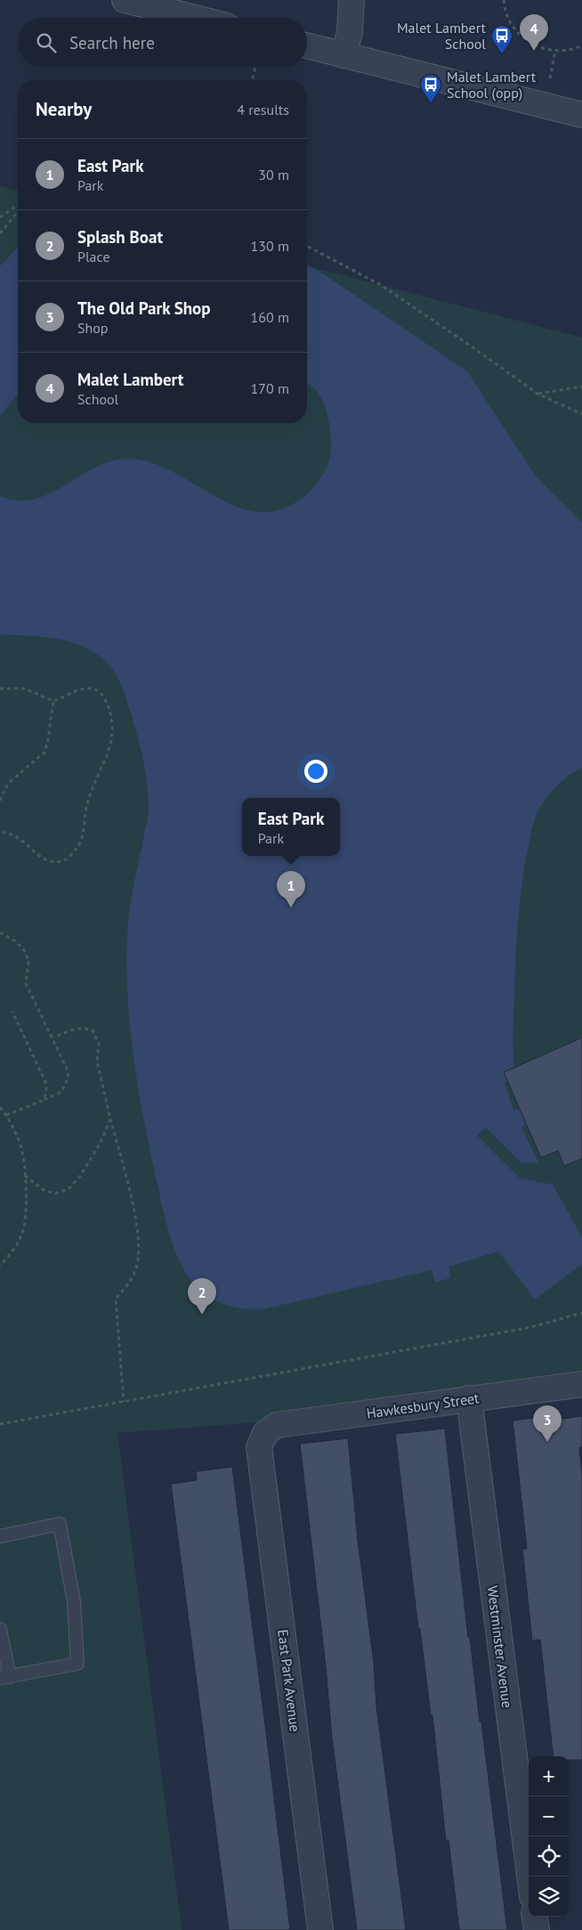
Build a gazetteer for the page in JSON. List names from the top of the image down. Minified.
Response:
{"streets":{"street":["Hawkesbury Street","Westminster Avenue","East Park Avenue"]},"crossings":[["Hawkesbury Street","Westminster Avenue"],["Hawkesbury Street","East Park Avenue"]],"places":{"bus stop":["Malet Lambert School","Malet Lambert School (opp)"]},"page":{"pins":["4","1","2","3"],"search":"Search here","heading":["Nearby","4 results"],"list":[{"mark":"1","name":"East Park","note":"Park","value":"30 m"},{"mark":"2","name":"Splash Boat","note":"Place","value":"130 m"},{"mark":"3","name":"The Old Park Shop","note":"Shop","value":"160 m"},{"mark":"4","name":"Malet Lambert","note":"School","value":"170 m"}],"popup":["East Park","Park"],"map_buttons":["+","−"]}}
